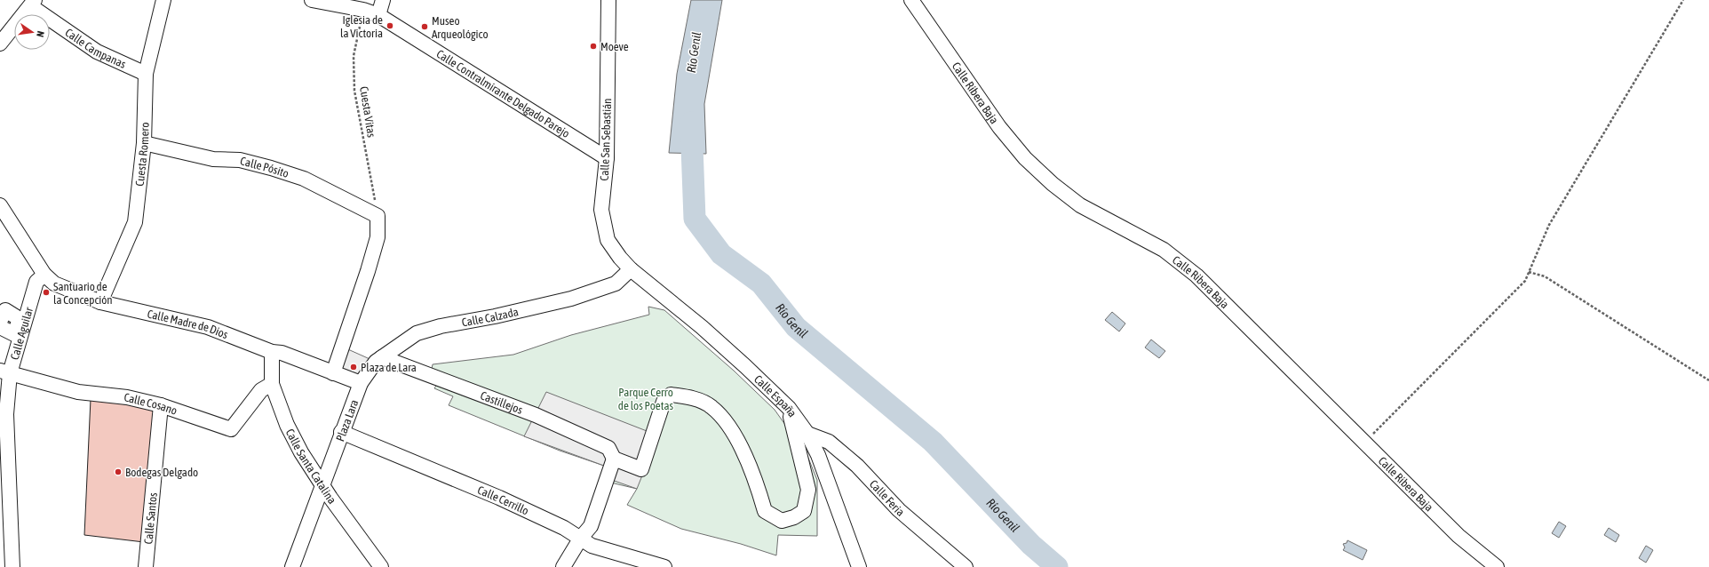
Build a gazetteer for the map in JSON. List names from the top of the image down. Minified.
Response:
{"streets":{"street":["Calle Campanas","Calle Contralmirante Delgado Parejo","Calle Ribera Baja","Calle San Sebastián","Cuesta Romero","Calle Pósito","Calle Calzada","Calle Madre de Dios","Calle Aguilar","Calle España","Castillejos","Calle Cosano","Plaza Lara","Calle Santa Catalina","Calle Feria","Calle Cerrillo","Calle Santos"],"path":["Cuesta Vitas"]},"crossings":[["Calle Campanas","Cuesta Romero"],["Calle Contralmirante Delgado Parejo","Cuesta Vitas"],["Calle Contralmirante Delgado Parejo","Calle San Sebastián"],["Cuesta Vitas","Calle Pósito"],["Calle San Sebastián","Calle Calzada"],["Calle San Sebastián","Calle España"],["Cuesta Romero","Calle Pósito"],["Cuesta Romero","Calle Madre de Dios"],["Calle Calzada","Calle España"],["Calle Calzada","Castillejos"],["Calle Calzada","Plaza Lara"],["Calle Madre de Dios","Calle Aguilar"],["Calle Madre de Dios","Calle Santa Catalina"],["Calle Aguilar","Calle Cosano"],["Calle España","Calle Feria"],["Calle Cosano","Calle Santa Catalina"],["Calle Cosano","Calle Santos"],["Plaza Lara","Calle Santa Catalina"],["Plaza Lara","Calle Cerrillo"]],"water":["Río Genil"],"parks":["Parque Cerro de los Poetas"],"places":["Iglesia de la Victoria","Museo Arqueológico","Moeve","Santuario de la Concepción","Plaza de Lara","Bodegas Delgado"],"north":"right"}
